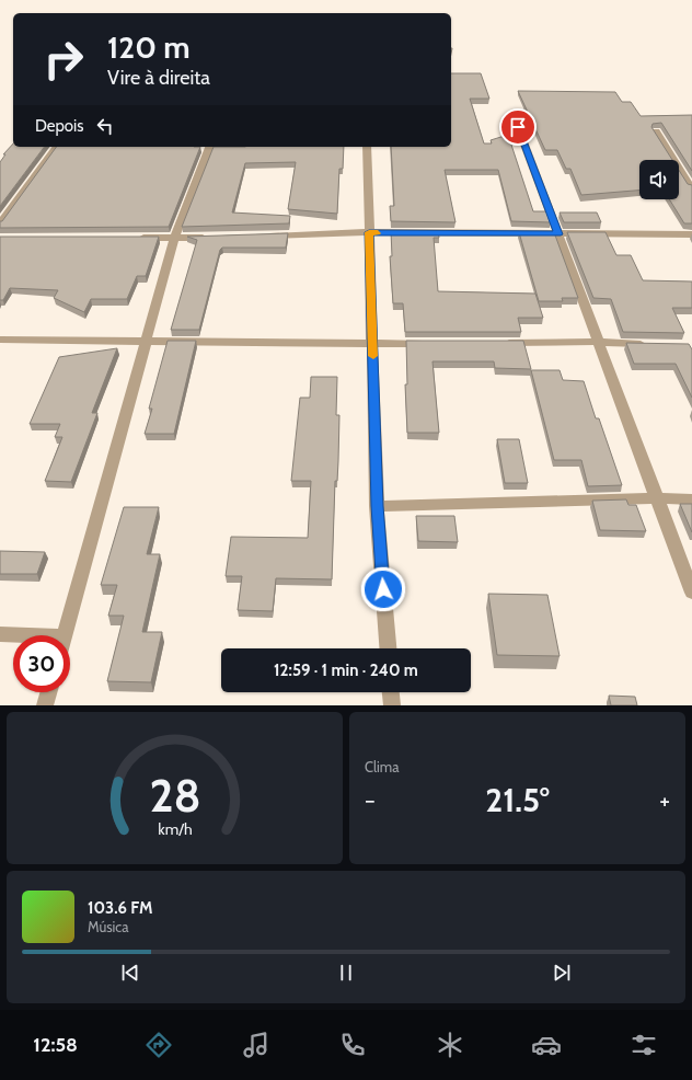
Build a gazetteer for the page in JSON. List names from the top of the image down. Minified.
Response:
{"page":{"turn":["120 m","Vire à direita"],"then":"Depois","limit":"30","trip":"12:59 · 1 min · 240 m","tile":"Clima","heat":["−","21.5°","+"],"song":["103.6 FM","Música"],"tabs":"12:58","gauge":["28","km/h"]}}
